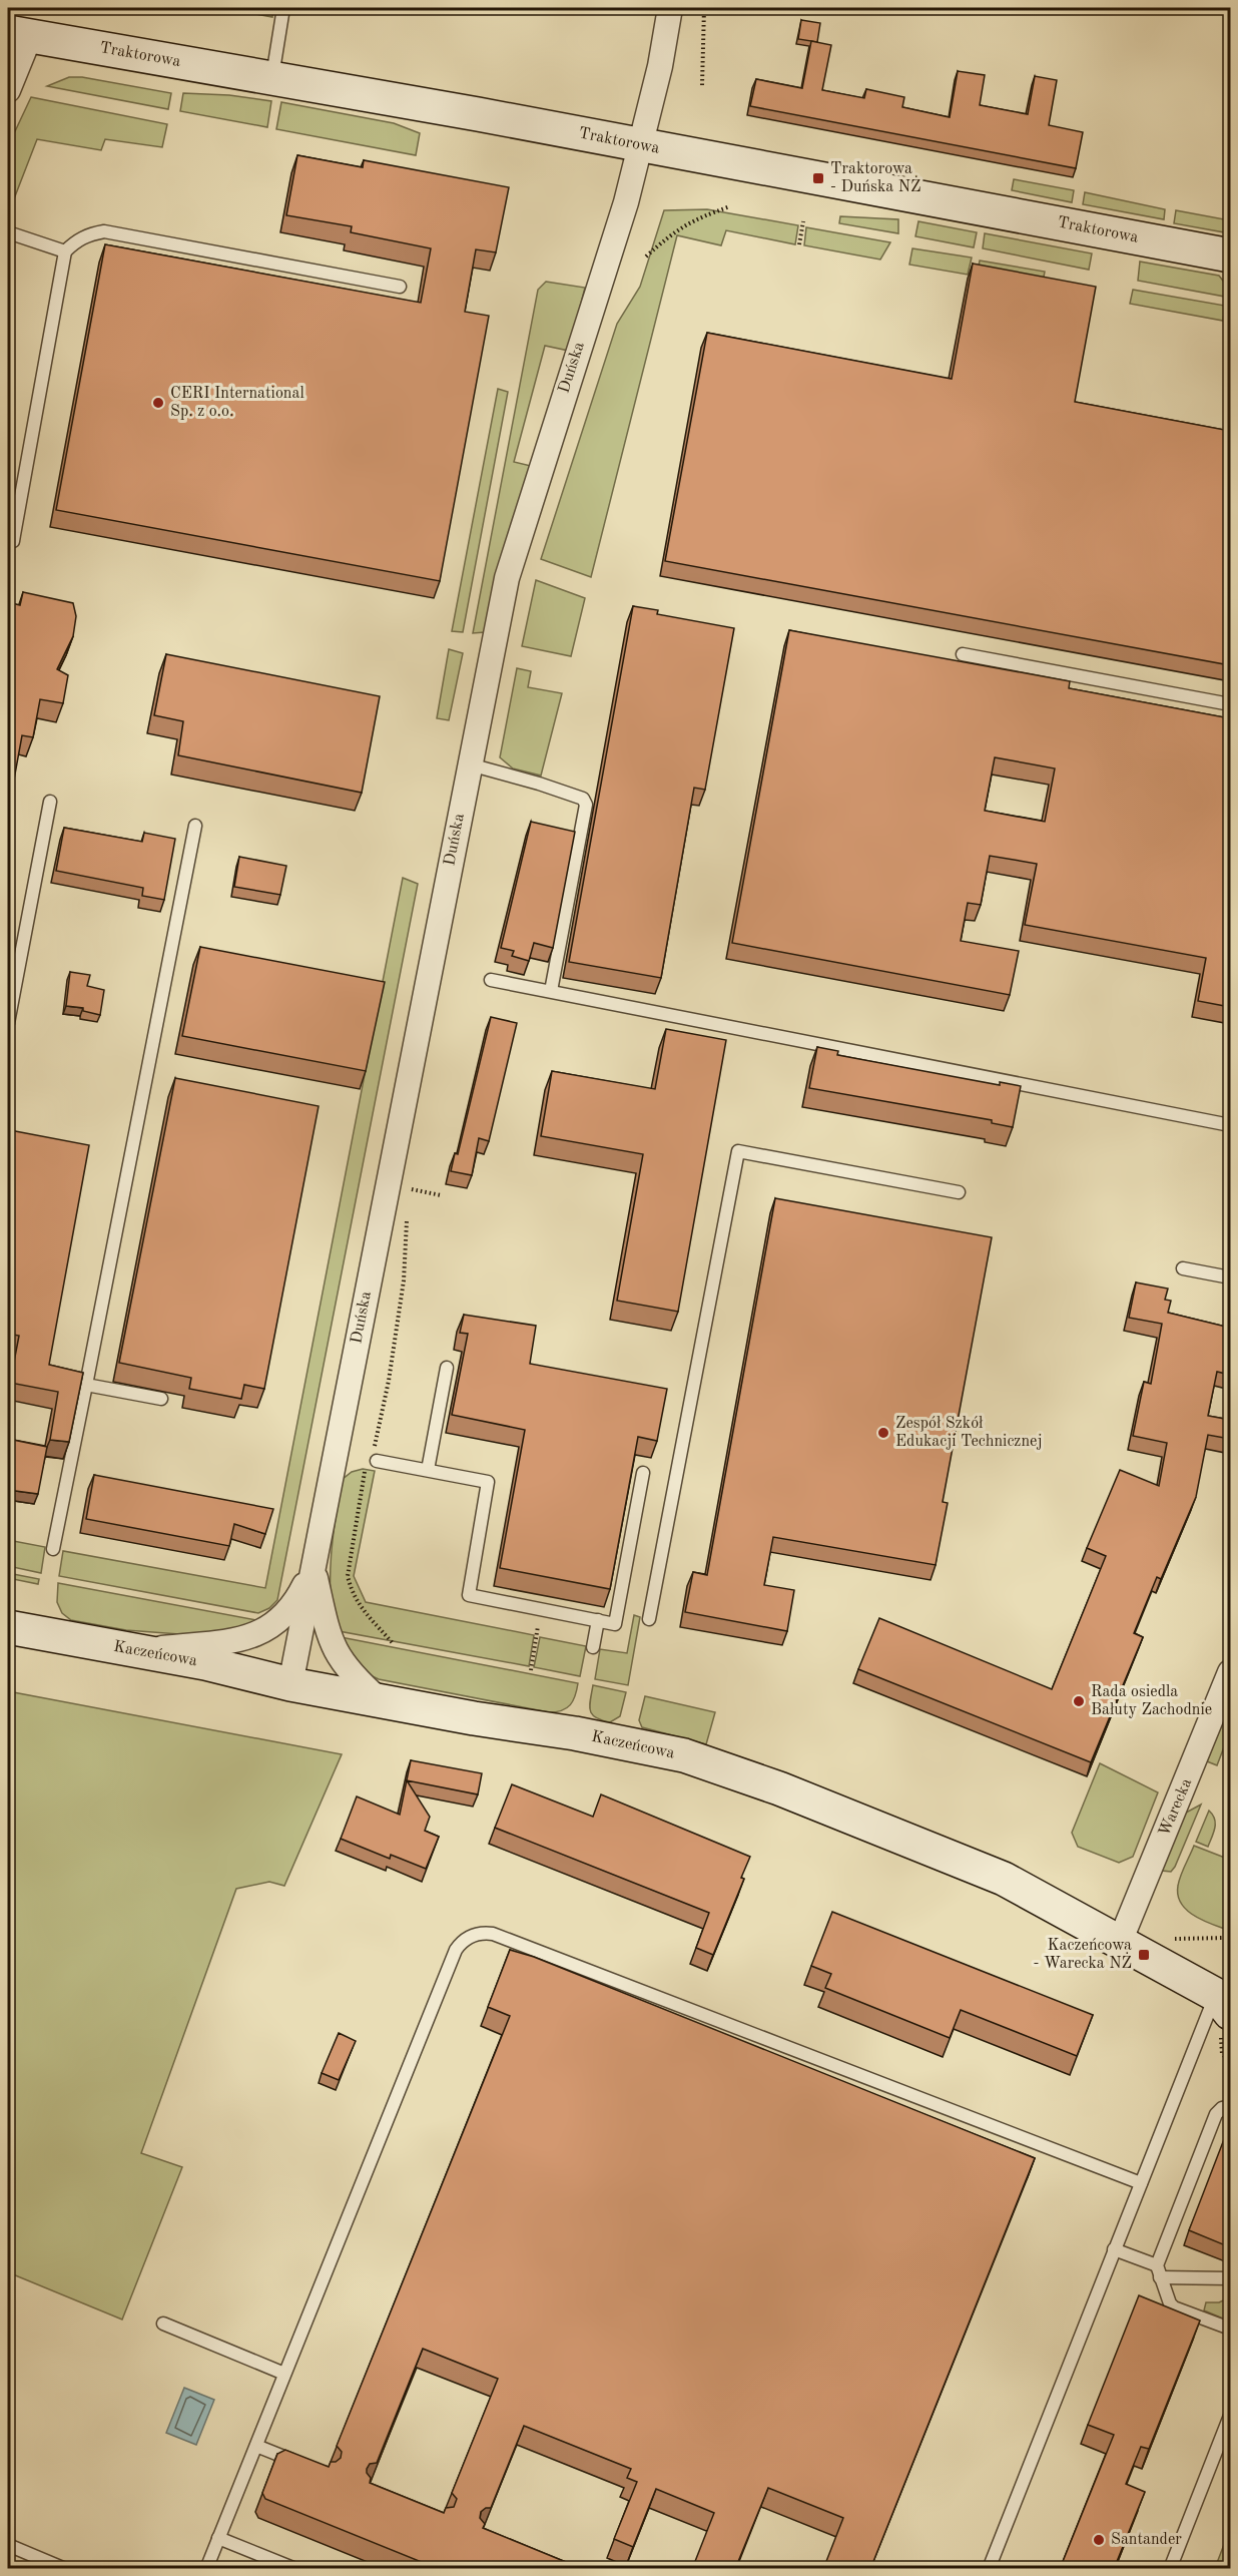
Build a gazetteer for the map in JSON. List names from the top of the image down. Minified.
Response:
{"streets":{"street":["Traktorowa","Duńska","Kaczeńcowa","Warecka"]},"crossings":[["Traktorowa","Duńska"],["Duńska","Kaczeńcowa"],["Kaczeńcowa","Warecka"]],"places":{"transit":["Traktorowa - Duńska NŻ","Kaczeńcowa - Warecka NŻ"],"other":["CERI International Sp. z o.o.","Zespół Szkół Edukacji Technicznej","Rada osiedla Bałuty Zachodnie","Santander"]}}
